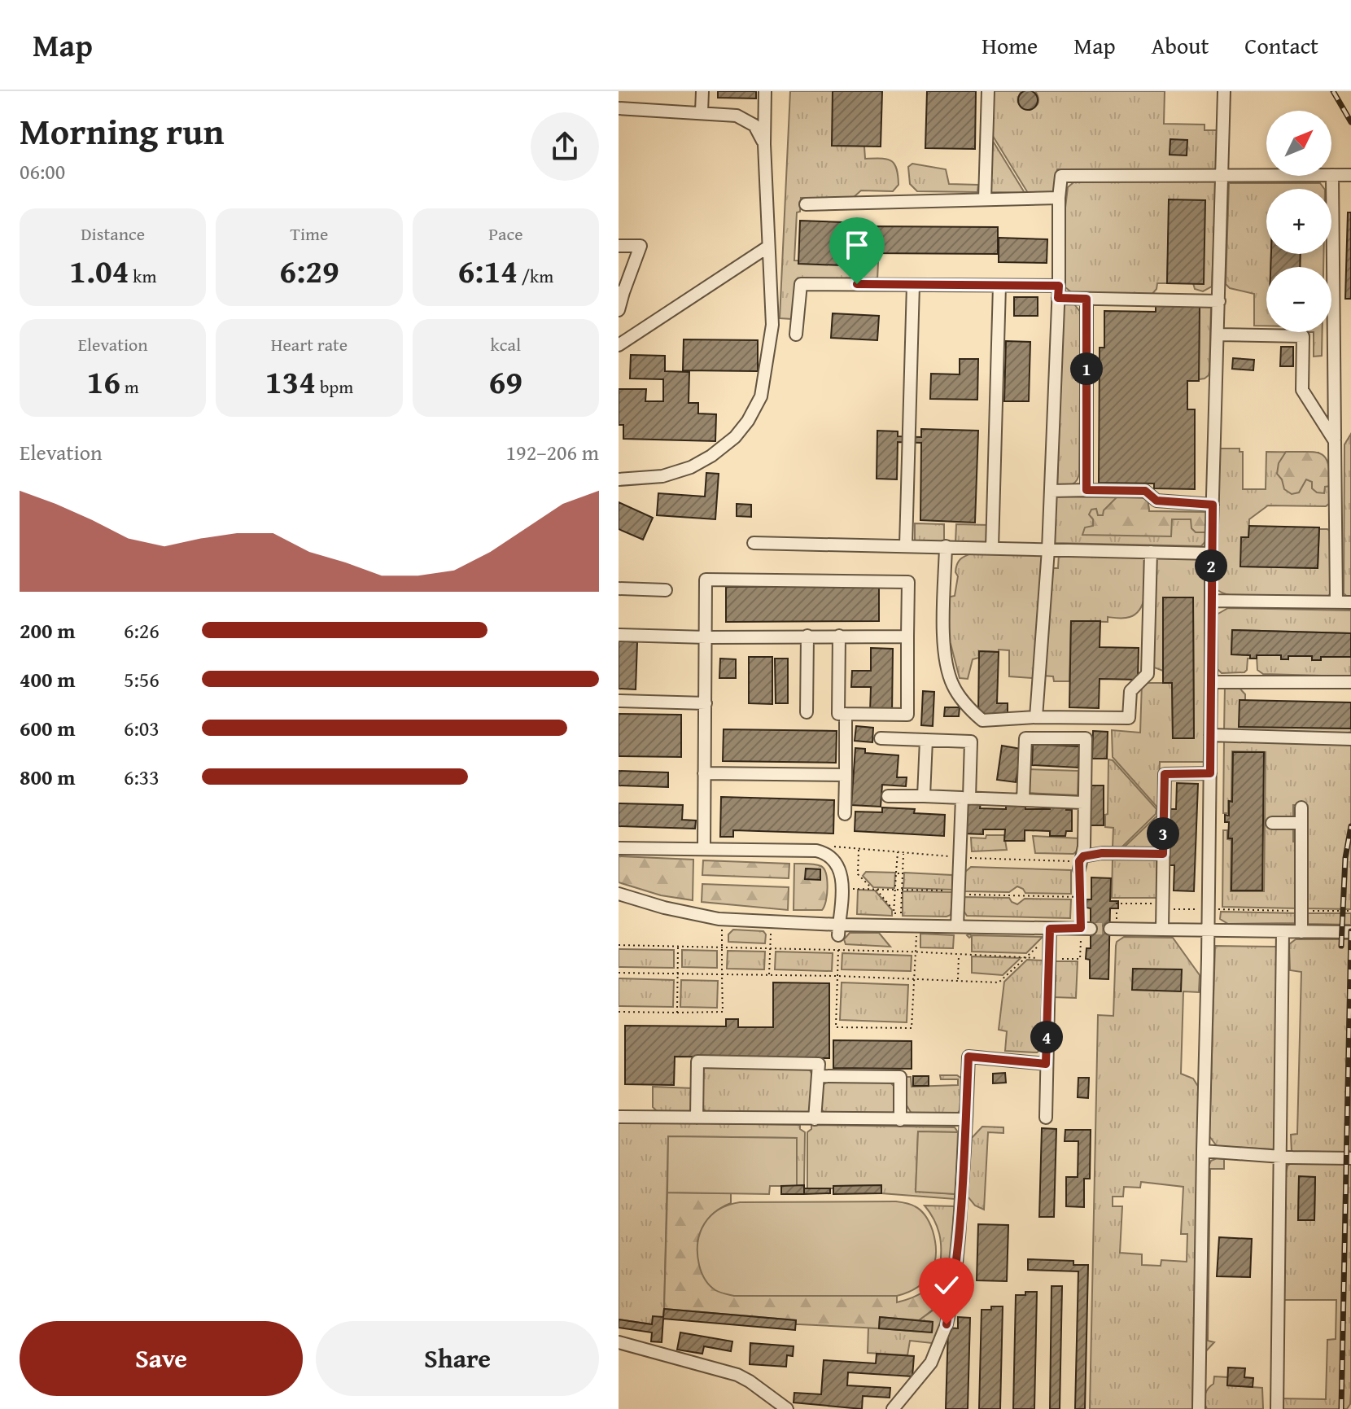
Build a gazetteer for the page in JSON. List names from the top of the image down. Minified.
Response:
{"north":"top right","page":{"header":"Map","nav":["Home","Map","About","Contact"],"heading":["Morning run","06:00"],"map_buttons":["+","−"],"stats":[["Distance","1.04 km"],["Time","6:29"],["Pace","6:14 /km"],["Elevation","16 m"],["Heart rate","134 bpm"],["kcal","69"]],"pins":["1","2","3","4"],"chart":["Elevation","192–206 m"],"list":[{"name":"200 m","note":"6:26"},{"name":"400 m","note":"5:56"},{"name":"600 m","note":"6:03"},{"name":"800 m","note":"6:33"}],"buttons":["Save","Share"]}}
